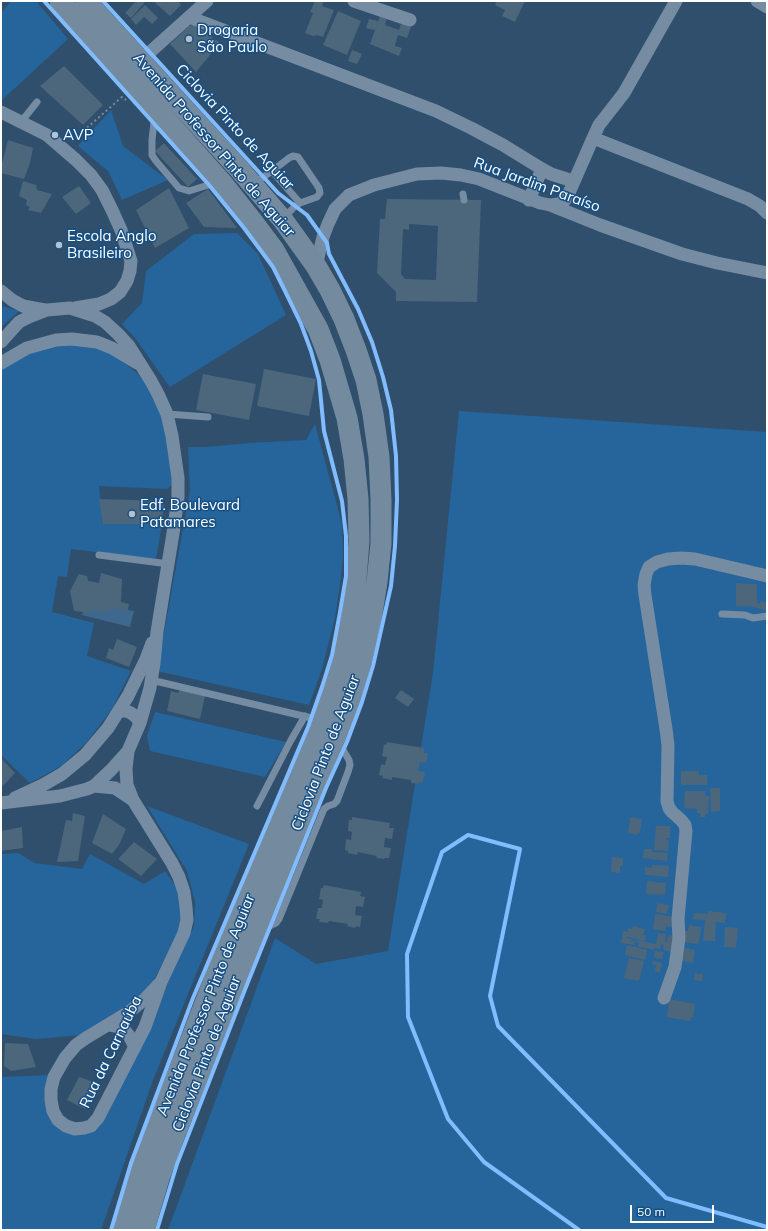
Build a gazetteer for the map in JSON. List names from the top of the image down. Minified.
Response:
{"streets":{"main road":["Avenida Professor Pinto de Aguiar"],"street":["Rua Jardim Paraíso","Rua da Carnaúba"],"cycle path":["Ciclovia Pinto de Aguiar"]},"crossings":[["Avenida Professor Pinto de Aguiar","Rua Jardim Paraíso"]],"places":["Drogaria São Paulo","AVP","Escola Anglo Brasileiro","Edf. Boulevard Patamares"],"scale_bar":"50 m"}
